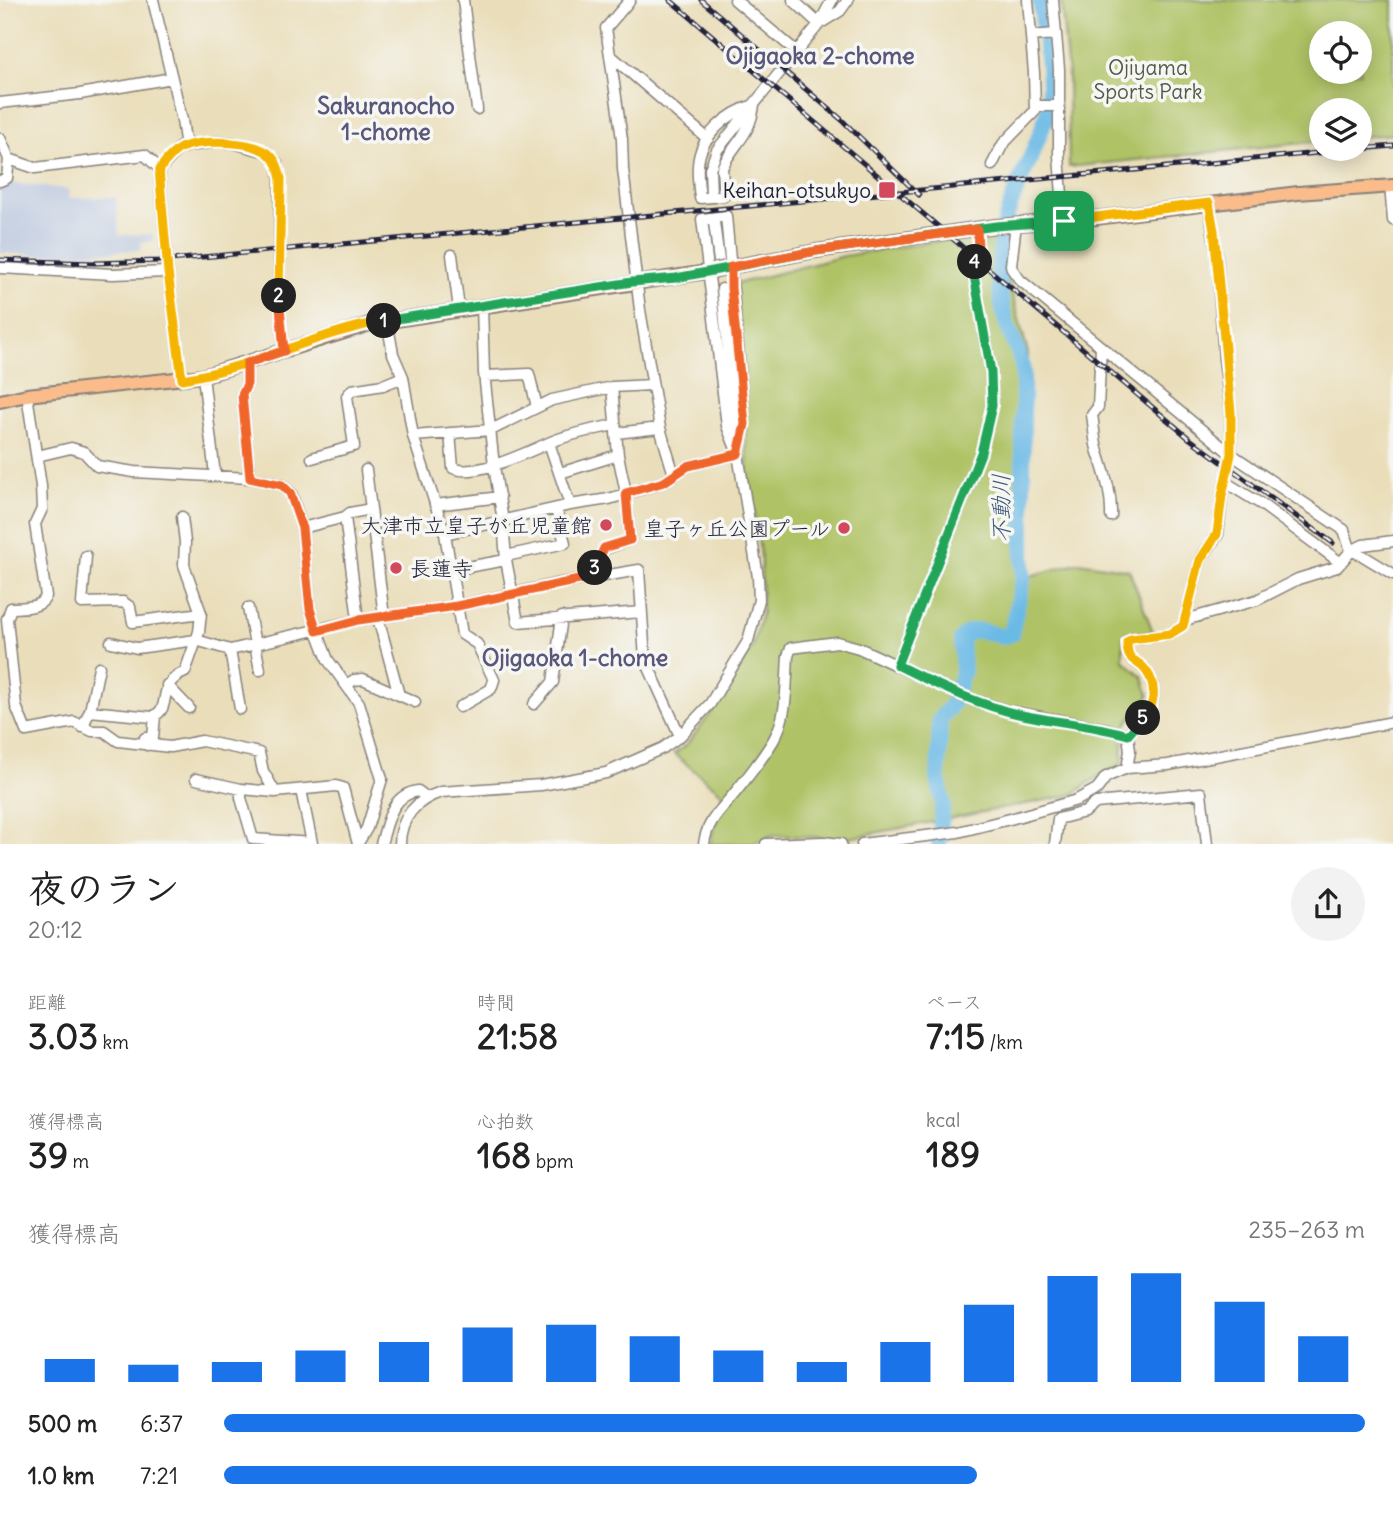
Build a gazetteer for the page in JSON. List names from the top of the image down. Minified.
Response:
{"districts":["Ojigaoka 2-chome","Sakuranocho 1-chome","Ojigaoka 1-chome"],"water":["不動川"],"parks":["Ojiyama Sports Park"],"places":{"transit":["Keihan-otsukyo"],"other":["大津市立皇子が丘児童館","皇子ヶ丘公園プール","長蓮寺"]},"page":{"pins":["4","2","1","3","5"],"heading":["夜のラン","20:12"],"stats":[["距離","3.03 km"],["時間","21:58"],["ペース","7:15 /km"],["獲得標高","39 m"],["心拍数","168 bpm"],["kcal","189"]],"chart":["獲得標高","235–263 m"],"list":[{"name":"500 m","note":"6:37"},{"name":"1.0 km","note":"7:21"}]}}
